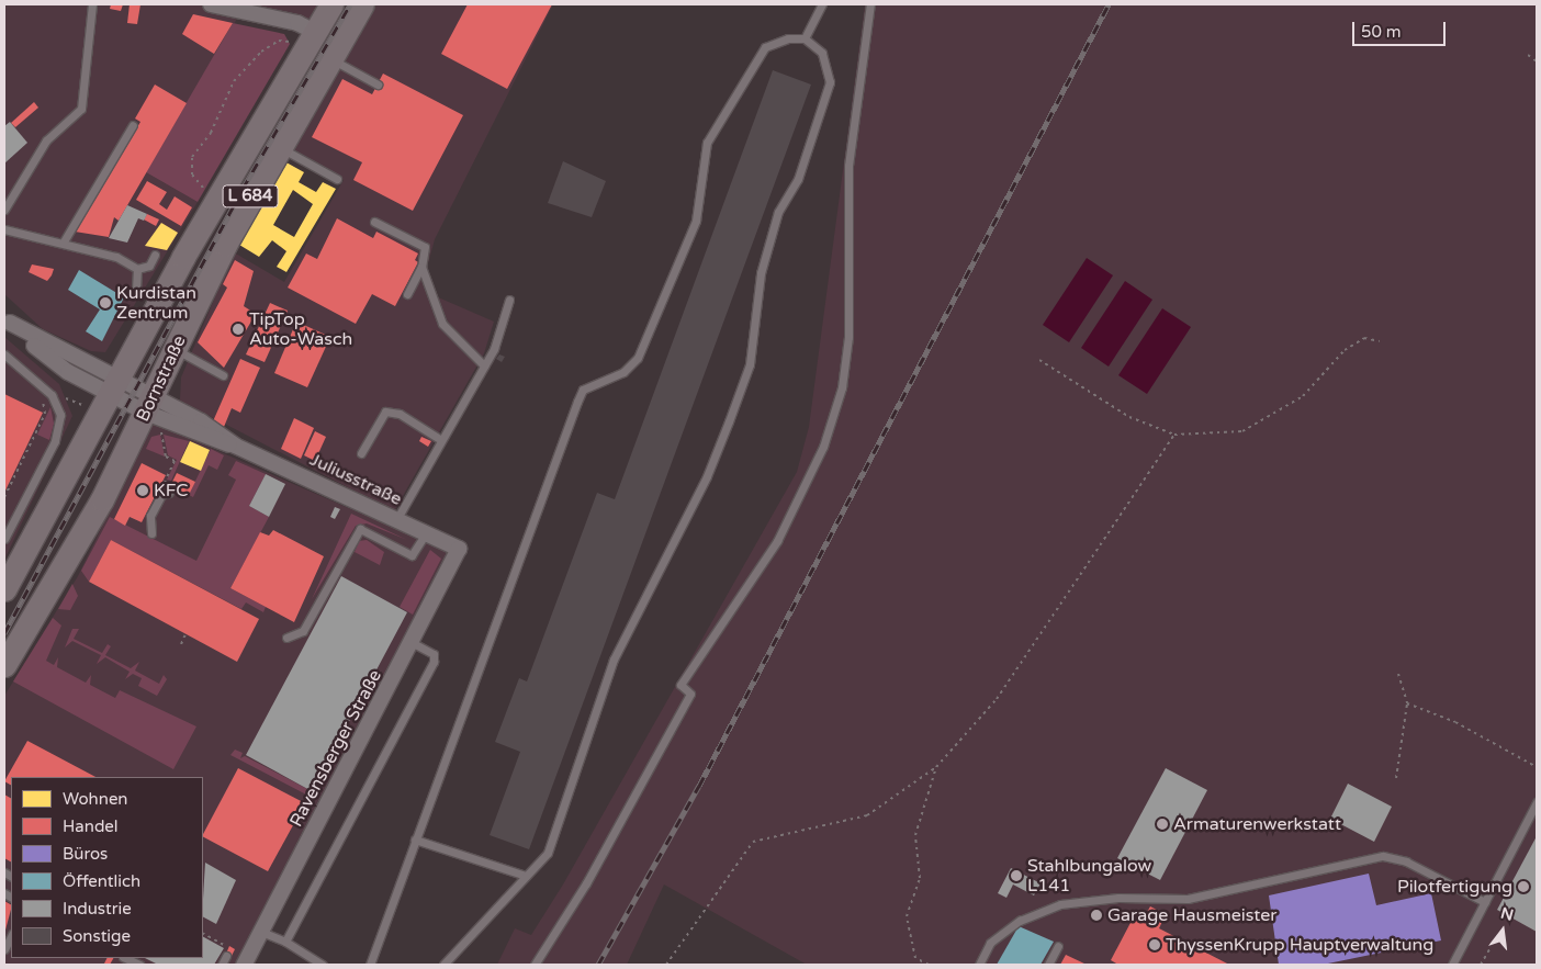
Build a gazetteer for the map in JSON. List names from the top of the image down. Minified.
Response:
{"streets":{"main road":["L 684","Bornstraße"],"street":["Juliusstraße","Ravensberger Straße"]},"crossings":[["Bornstraße","Juliusstraße"],["Juliusstraße","Ravensberger Straße"]],"places":["Kurdistan Zentrum","TipTop Auto-Wasch","KFC","Armaturenwerkstatt","Stahlbungalow L141","Pilotfertigung","Garage Hausmeister","ThyssenKrupp Hauptverwaltung"],"legend":["Wohnen","Handel","Büros","Öffentlich","Industrie","Sonstige"],"scale_bar":"50 m","north":"top"}
